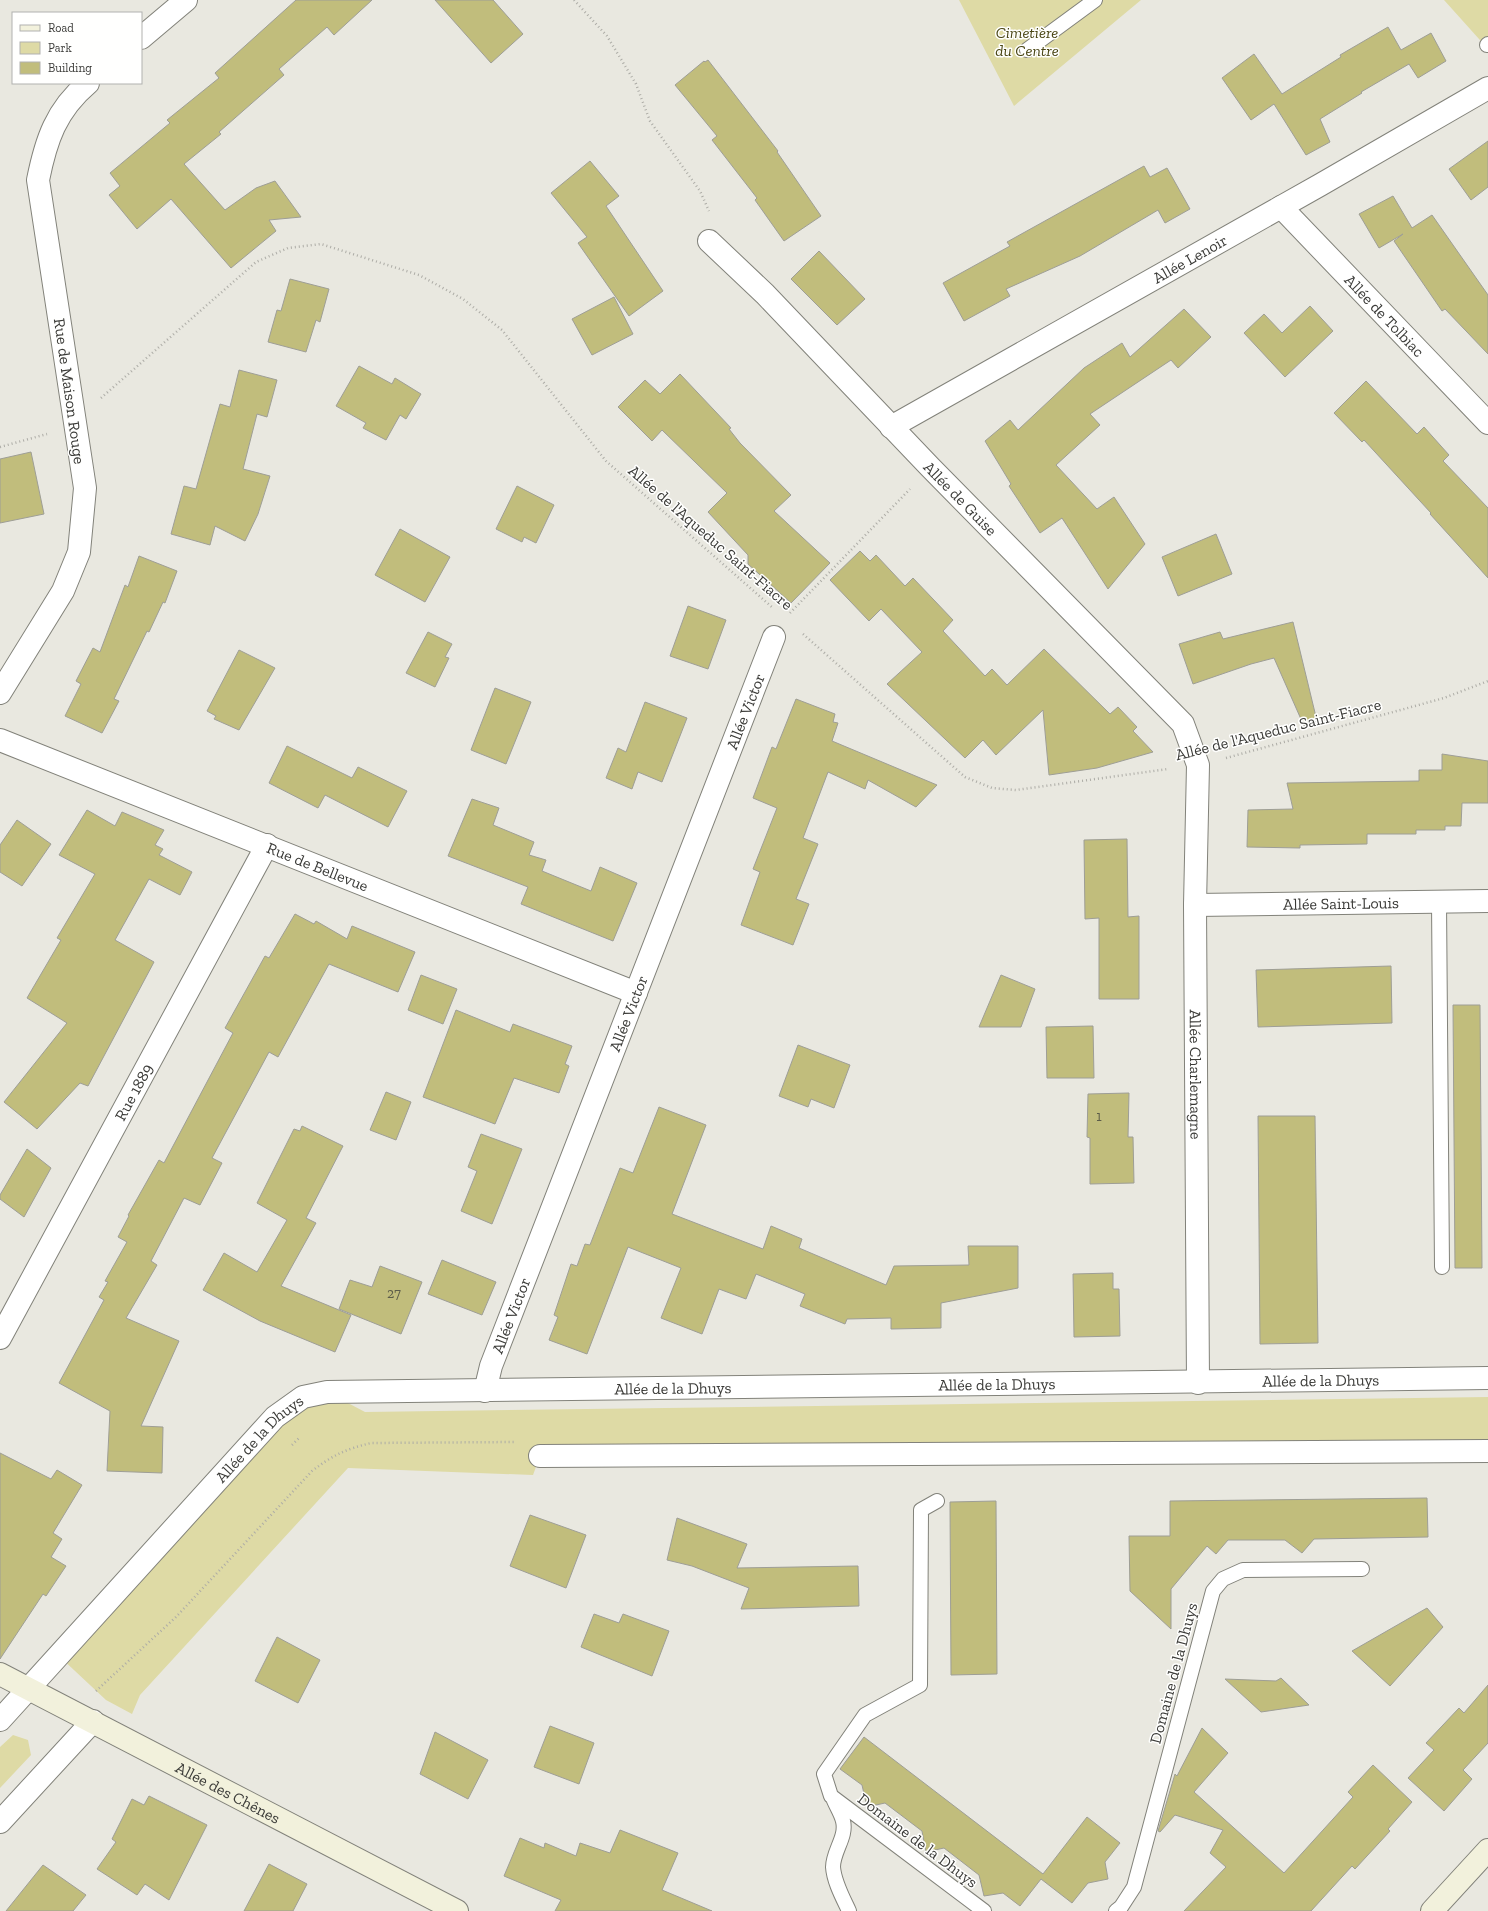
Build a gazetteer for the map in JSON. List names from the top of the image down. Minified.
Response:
{"streets":{"main road":["Allée des Chênes"],"street":["Allée Lenoir","Allée de Tolbiac","Rue de Maison Rouge","Allée de Guise","Allée Victor","Rue de Bellevue","Allée Saint-Louis","Allée Charlemagne","Rue 1889","Allée de la Dhuys"],"lane":["Domaine de la Dhuys"],"path":["Allée de l'Aqueduc Saint-Fiacre"]},"crossings":[["Allée Lenoir","Allée de Tolbiac"],["Allée Lenoir","Allée de Guise"],["Rue de Maison Rouge","Allée de l'Aqueduc Saint-Fiacre"],["Allée de Guise","Allée de l'Aqueduc Saint-Fiacre"],["Allée de Guise","Allée Charlemagne"],["Allée de l'Aqueduc Saint-Fiacre","Allée Charlemagne"],["Allée Victor","Rue de Bellevue"],["Allée Victor","Allée de la Dhuys"],["Rue de Bellevue","Rue 1889"],["Allée Saint-Louis","Allée Charlemagne"],["Allée Charlemagne","Allée de la Dhuys"],["Allée de la Dhuys","Allée des Chênes"]],"parks":["Cimetière du Centre"],"house_numbers":["1","27"],"legend":["Road","Park","Building"]}
